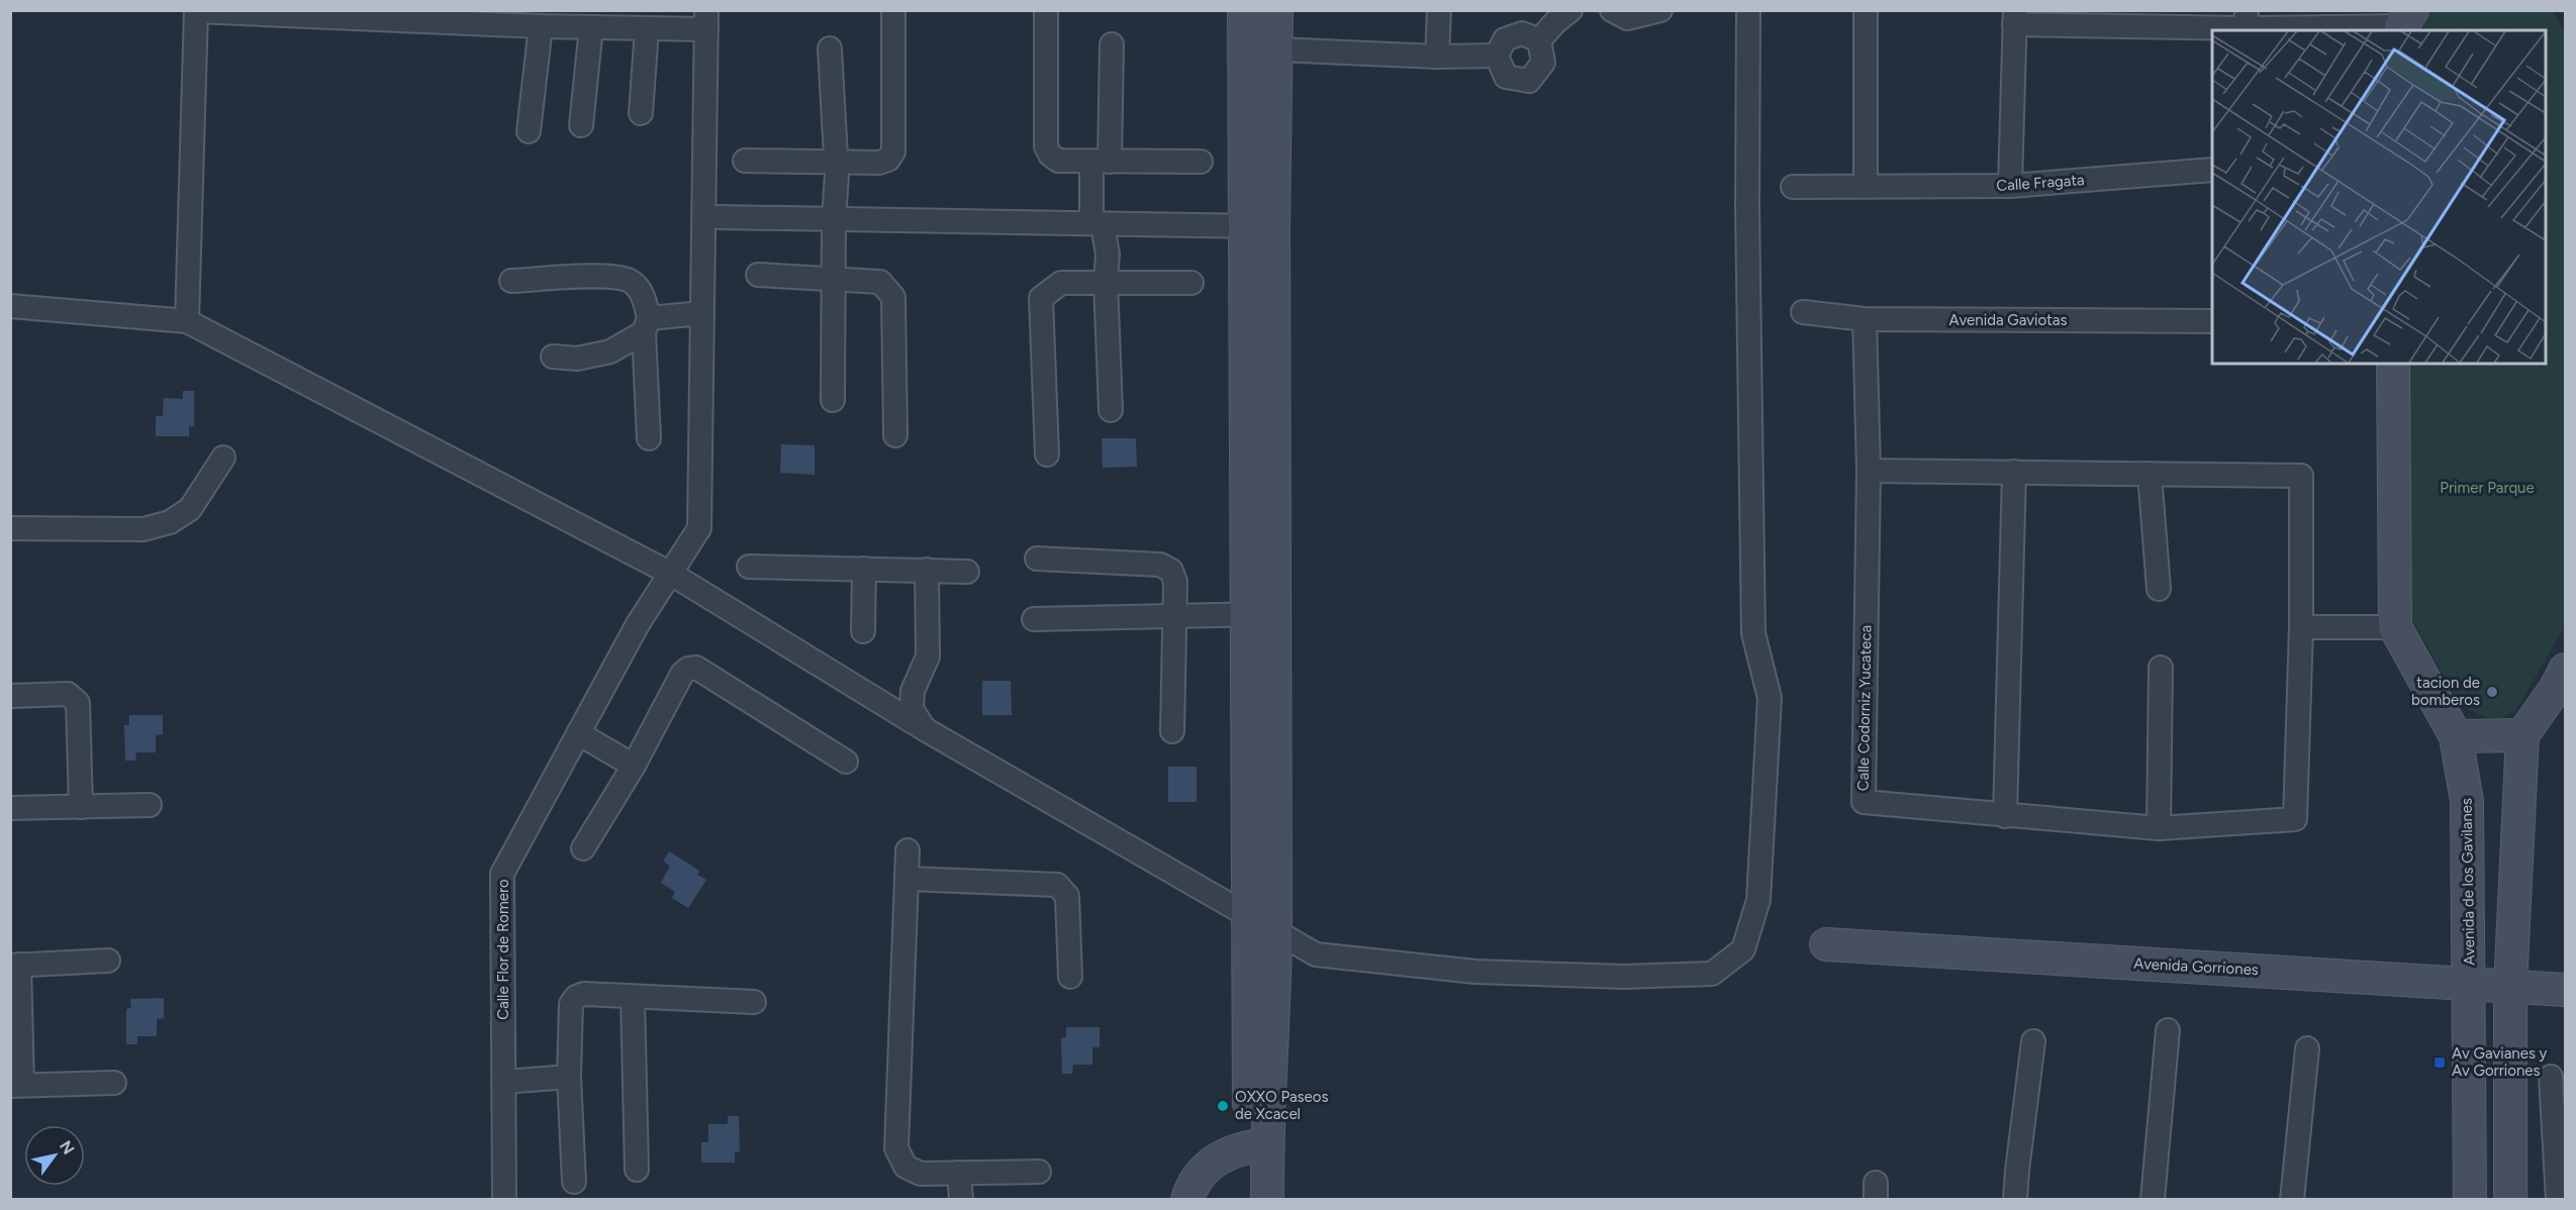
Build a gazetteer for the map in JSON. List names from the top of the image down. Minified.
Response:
{"streets":{"main road":["Avenida de los Gavilanes","Avenida Gorriones"],"street":["Calle Fragata","Avenida Gaviotas","Calle Codorniz Yucateca","Calle Flor de Romero"]},"crossings":[["Avenida Gaviotas","Calle Codorniz Yucateca"],["Avenida de los Gavilanes","Avenida Gorriones"]],"parks":["Primer Parque"],"places":{"other":["tacion de bomberos","OXXO Paseos de Xcacel"],"transit":["Av Gavianes y Av Gorriones"]},"north":"top right"}
